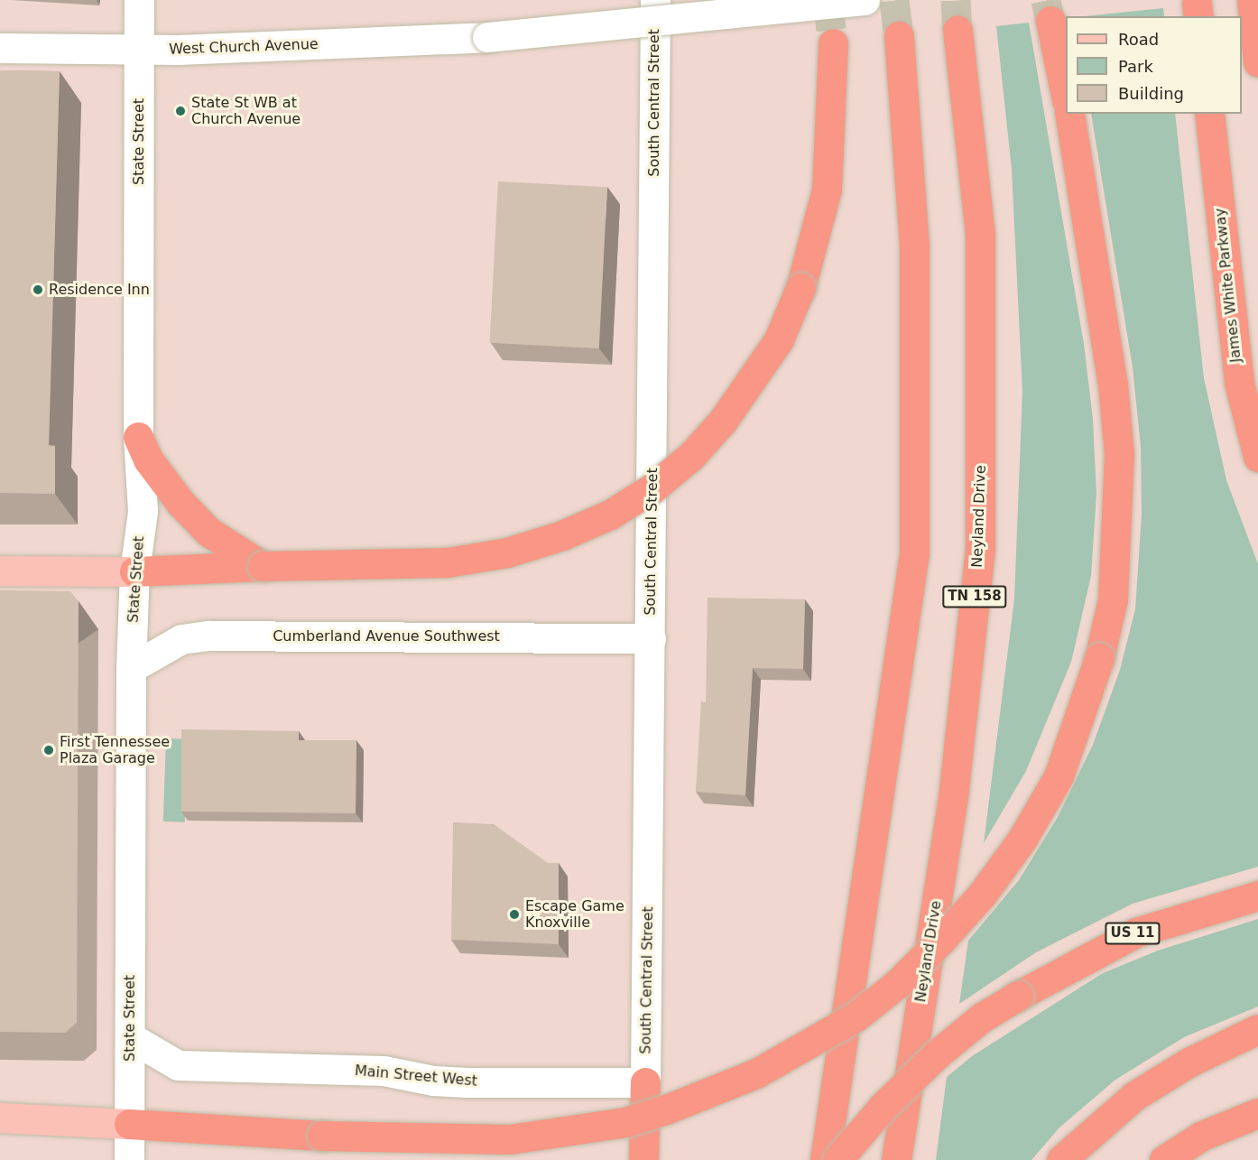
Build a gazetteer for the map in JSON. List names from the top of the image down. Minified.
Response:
{"streets":{"highway":["James White Parkway","Neyland Drive","TN 158","US 11"],"street":["West Church Avenue","South Central Street","State Street","Cumberland Avenue Southwest","Main Street West"]},"crossings":[["West Church Avenue","State Street"],["South Central Street","Cumberland Avenue Southwest"],["South Central Street","Main Street West"],["State Street","Cumberland Avenue Southwest"],["State Street","Main Street West"]],"places":["State St WB at Church Avenue","Residence Inn","First Tennessee Plaza Garage","Escape Game Knoxville"],"legend":["Road","Park","Building"]}
